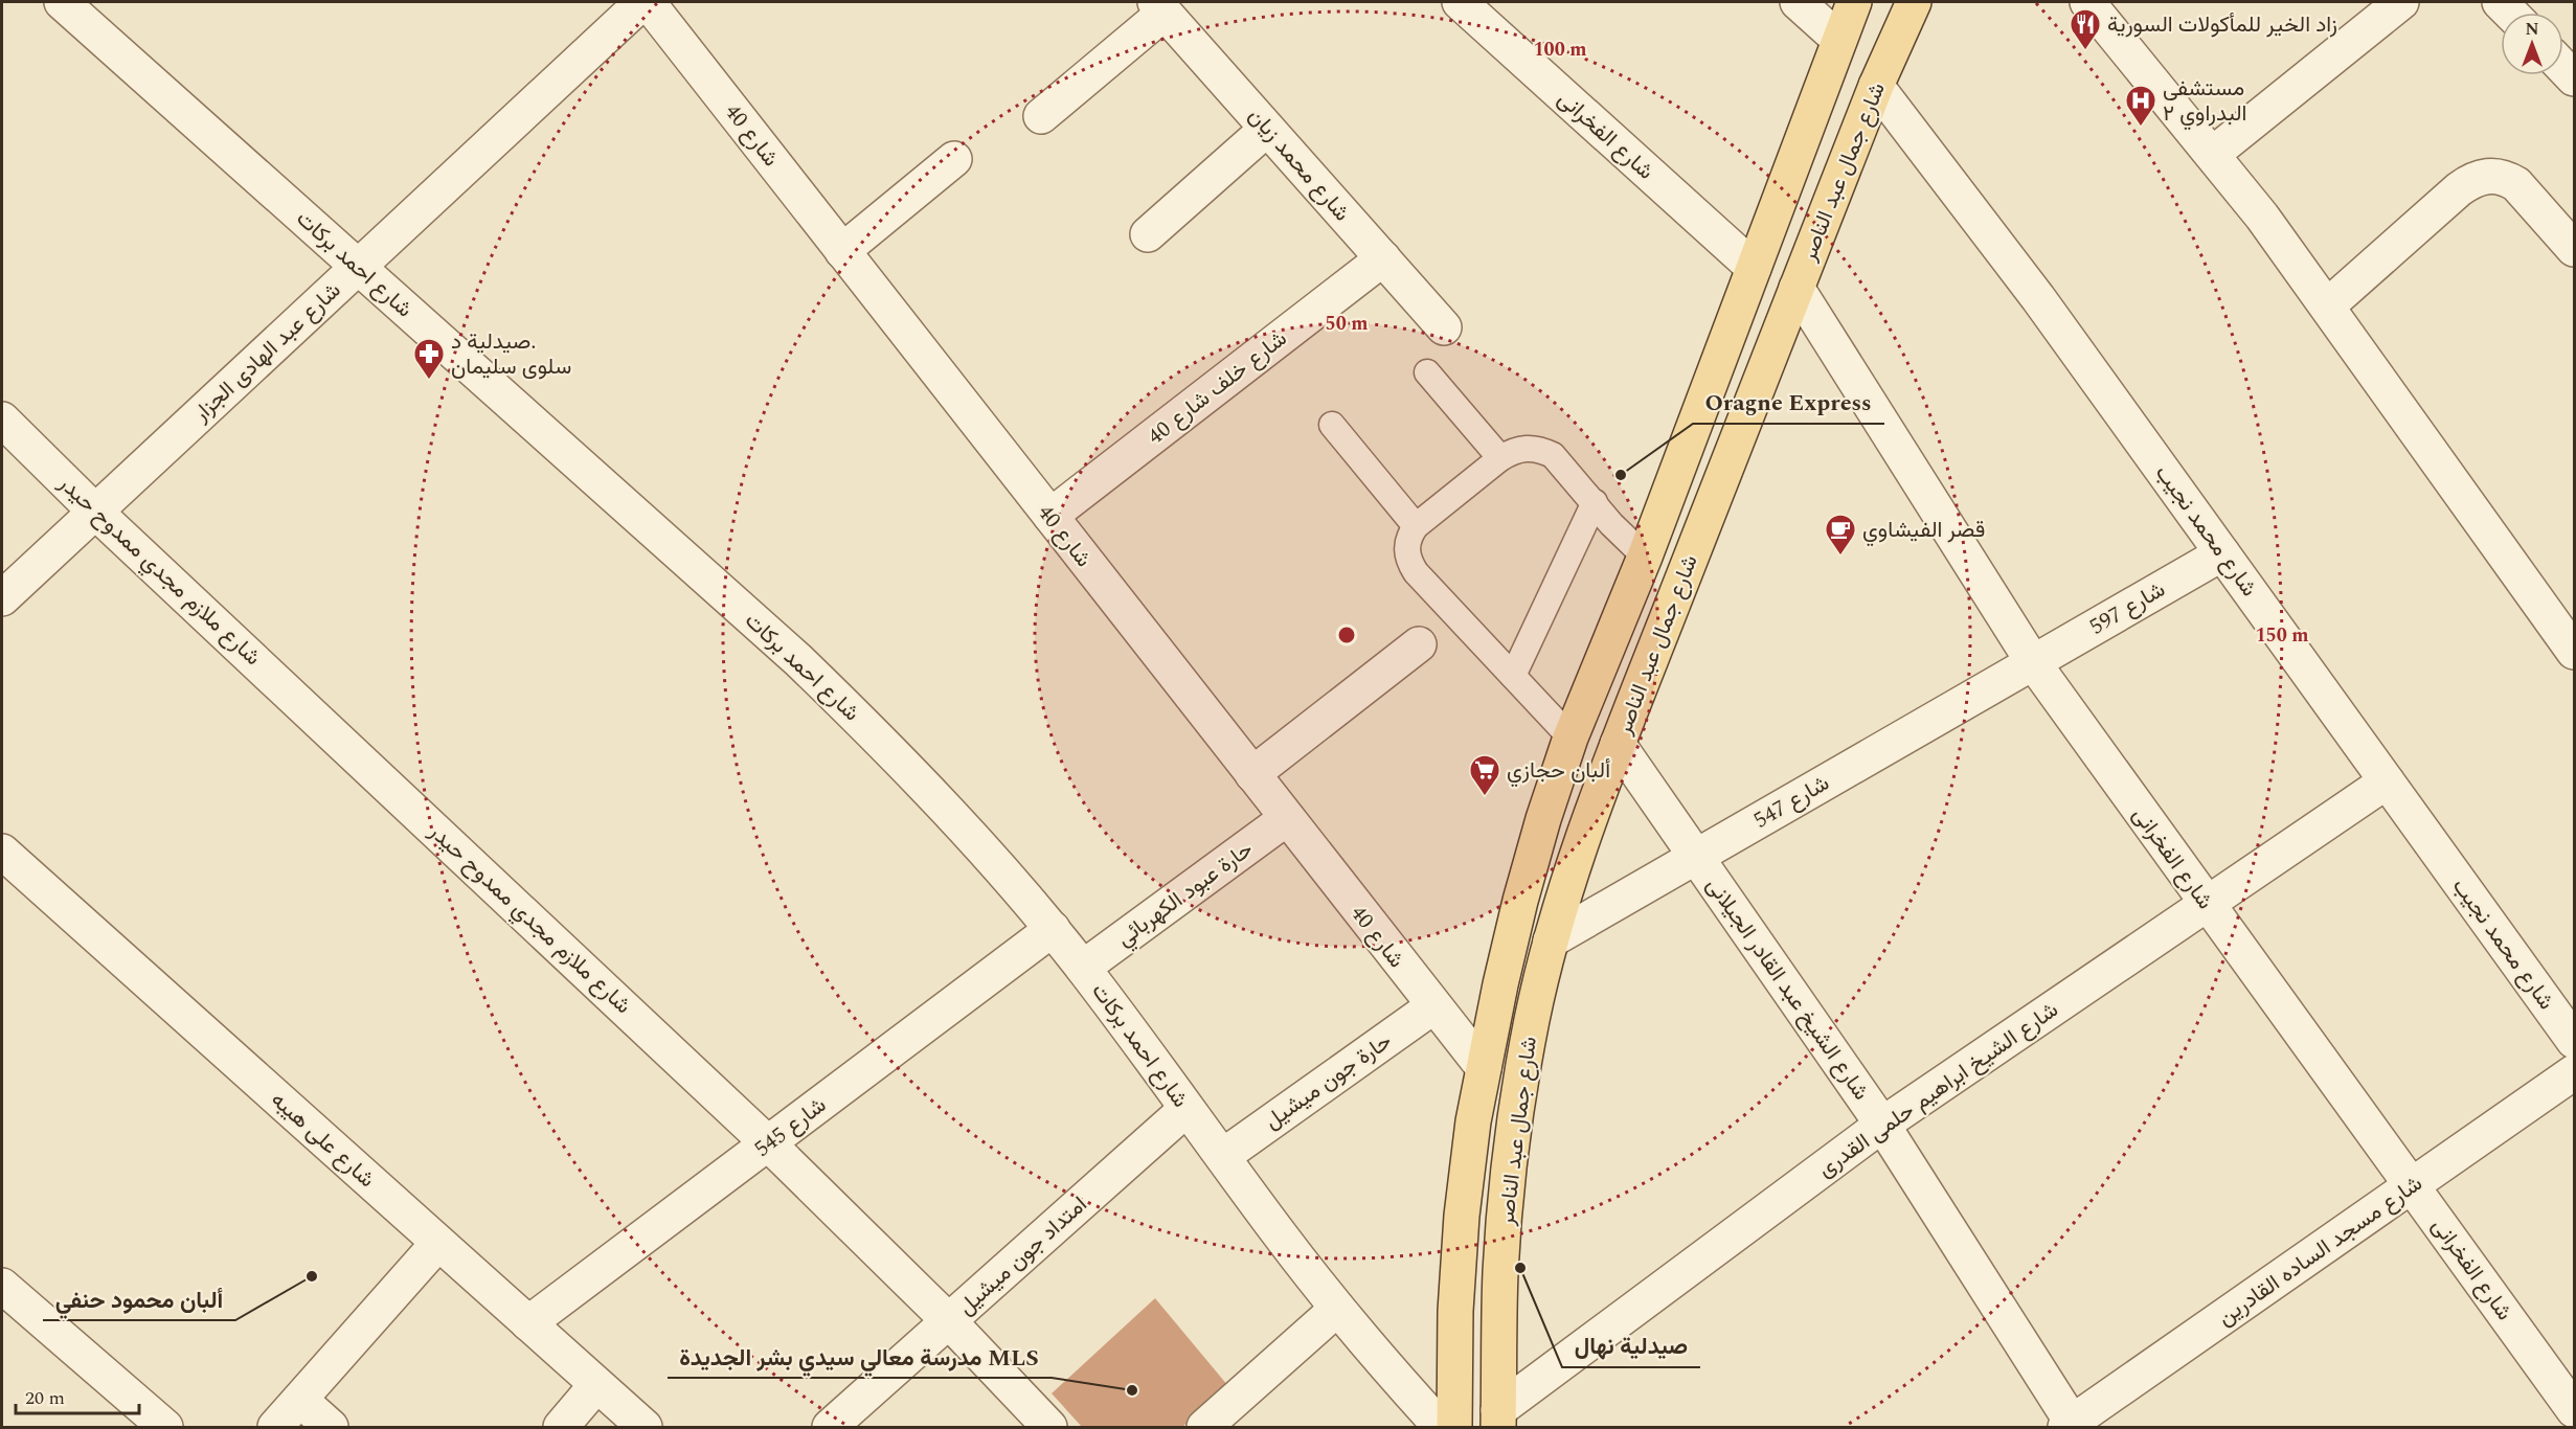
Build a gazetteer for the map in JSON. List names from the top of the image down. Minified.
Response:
{"streets":{"main road":["شارع جمال عبد الناصر"],"street":["شارع 40","شارع الفخرانى","شارع محمد زيان","شارع احمد بركات","شارع عبد الهادى الجزار","شارع خلف شارع 40","شارع محمد نجيب","شارع ملازم مجدي ممدوح حيدر","شارع 597","شارع 547","حارة عبود الكهربائي","شارع الشيخ عبد القادر الجيلانى","حارة جون ميشيل","شارع الشيخ ابراهيم حلمى القدرى","شارع 545","شارع على هيبه","شارع مسجد الساده القادرين","امتداد جون ميشيل"]},"crossings":[["شارع 40","شارع جمال عبد الناصر"],["شارع 40","شارع خلف شارع 40"],["شارع 40","حارة عبود الكهربائي"],["شارع 40","حارة جون ميشيل"],["شارع الفخرانى","شارع جمال عبد الناصر"],["شارع الفخرانى","شارع 597"],["شارع الفخرانى","شارع 547"],["شارع الفخرانى","شارع الشيخ ابراهيم حلمى القدرى"],["شارع الفخرانى","شارع مسجد الساده القادرين"],["شارع محمد زيان","شارع خلف شارع 40"],["شارع جمال عبد الناصر","شارع محمد نجيب"],["شارع جمال عبد الناصر","شارع 547"],["شارع جمال عبد الناصر","شارع الشيخ عبد القادر الجيلانى"],["شارع جمال عبد الناصر","شارع الشيخ ابراهيم حلمى القدرى"],["شارع احمد بركات","شارع عبد الهادى الجزار"],["شارع احمد بركات","حارة عبود الكهربائي"],["شارع احمد بركات","حارة جون ميشيل"],["شارع احمد بركات","شارع 545"],["شارع احمد بركات","امتداد جون ميشيل"],["شارع عبد الهادى الجزار","شارع ملازم مجدي ممدوح حيدر"],["شارع محمد نجيب","شارع 597"],["شارع محمد نجيب","شارع الشيخ ابراهيم حلمى القدرى"],["شارع ملازم مجدي ممدوح حيدر","شارع 545"],["شارع ملازم مجدي ممدوح حيدر","امتداد جون ميشيل"],["شارع 597","شارع 547"],["شارع 547","شارع الشيخ عبد القادر الجيلانى"],["شارع الشيخ عبد القادر الجيلانى","شارع الشيخ ابراهيم حلمى القدرى"],["شارع الشيخ عبد القادر الجيلانى","شارع مسجد الساده القادرين"],["شارع 545","شارع على هيبه"]],"places":{"restaurant":["زاد الخير للمأكولات السورية"],"hospital":["مستشفى البدراوي ٢"],"pharmacy":["صيدلية د. سلوى سليمان"],"other":["Oragne Express","صيدلية نهال","ألبان محمود حنفي","مدرسة معالي سيدي بشر الجديدة MLS"],"cafe":["قصر الفيشاوي"],"supermarket":["ألبان حجازي"]},"scale_bar":"20 m","north":"top","rings":["100 m","50 m","150 m"]}
